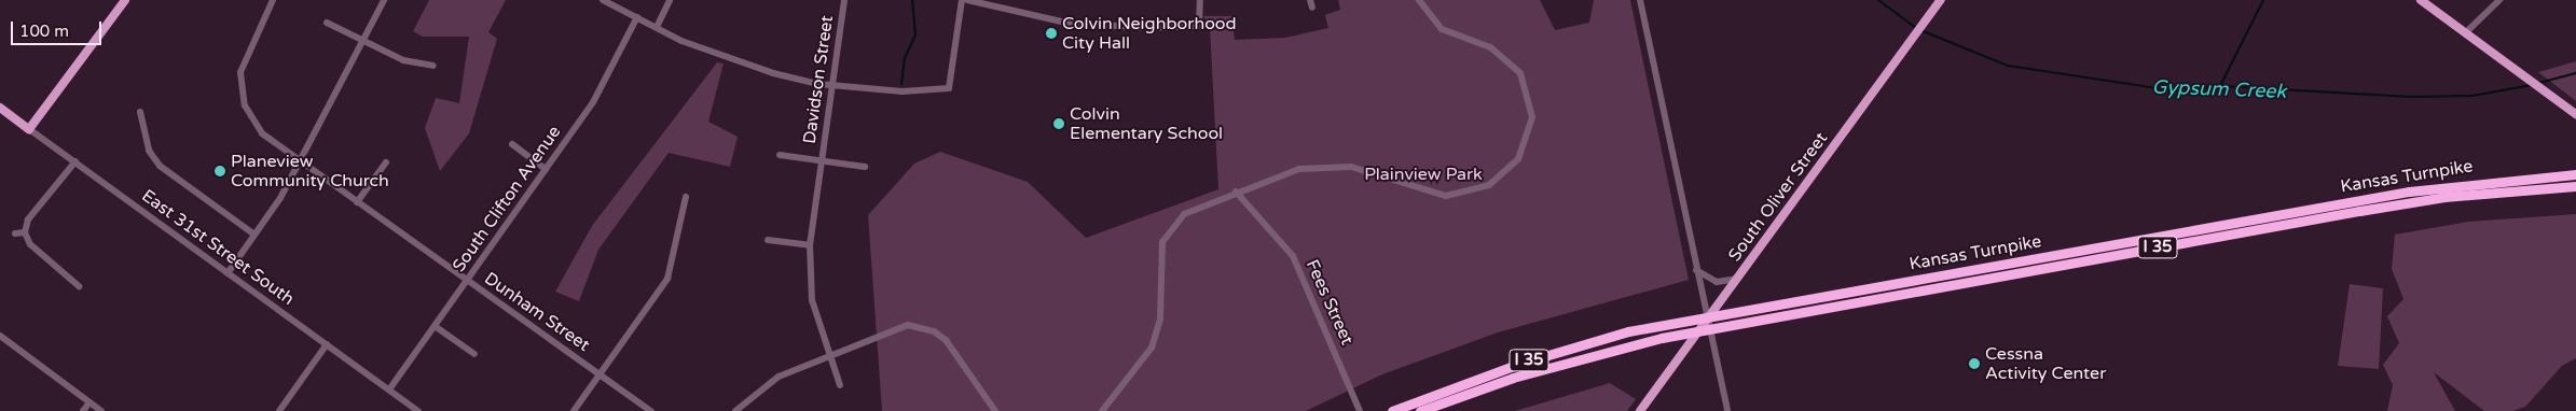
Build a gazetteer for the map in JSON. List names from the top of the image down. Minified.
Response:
{"streets":{"highway":["Kansas Turnpike","I 35"],"main road":["South Oliver Street","East 31st Street South"],"street":["Davidson Street","South Clifton Avenue","Fees Street","Dunham Street"]},"crossings":[["South Clifton Avenue","East 31st Street South"],["South Clifton Avenue","Dunham Street"]],"water":["Gypsum Creek"],"parks":["Plainview Park"],"places":["Colvin Neighborhood City Hall","Colvin Elementary School","Planeview Community Church","Cessna Activity Center"],"scale_bar":"100 m"}
